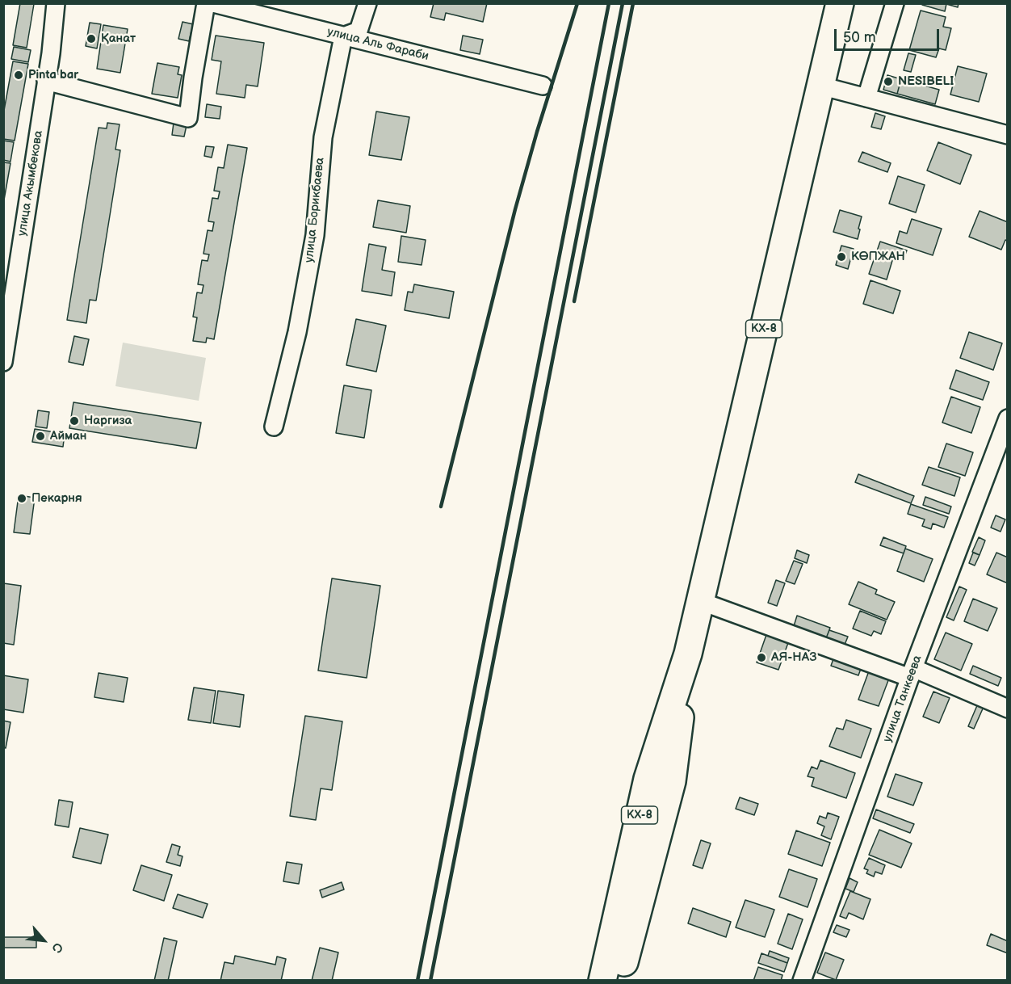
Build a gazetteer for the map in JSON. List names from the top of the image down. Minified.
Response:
{"streets":{"main road":["КХ-8"],"street":["улица Аль Фараби","улица Акымбекова","улица Борикбаева","улица Танкеева"]},"crossings":[["улица Аль Фараби","улица Борикбаева"]],"places":["Қанат","Pinta bar","NESIBELI","КӨПЖАН","Наргиза","Айман","Пекарня","АЯ-НАЗ"],"scale_bar":"50 m","north":"bottom right"}
